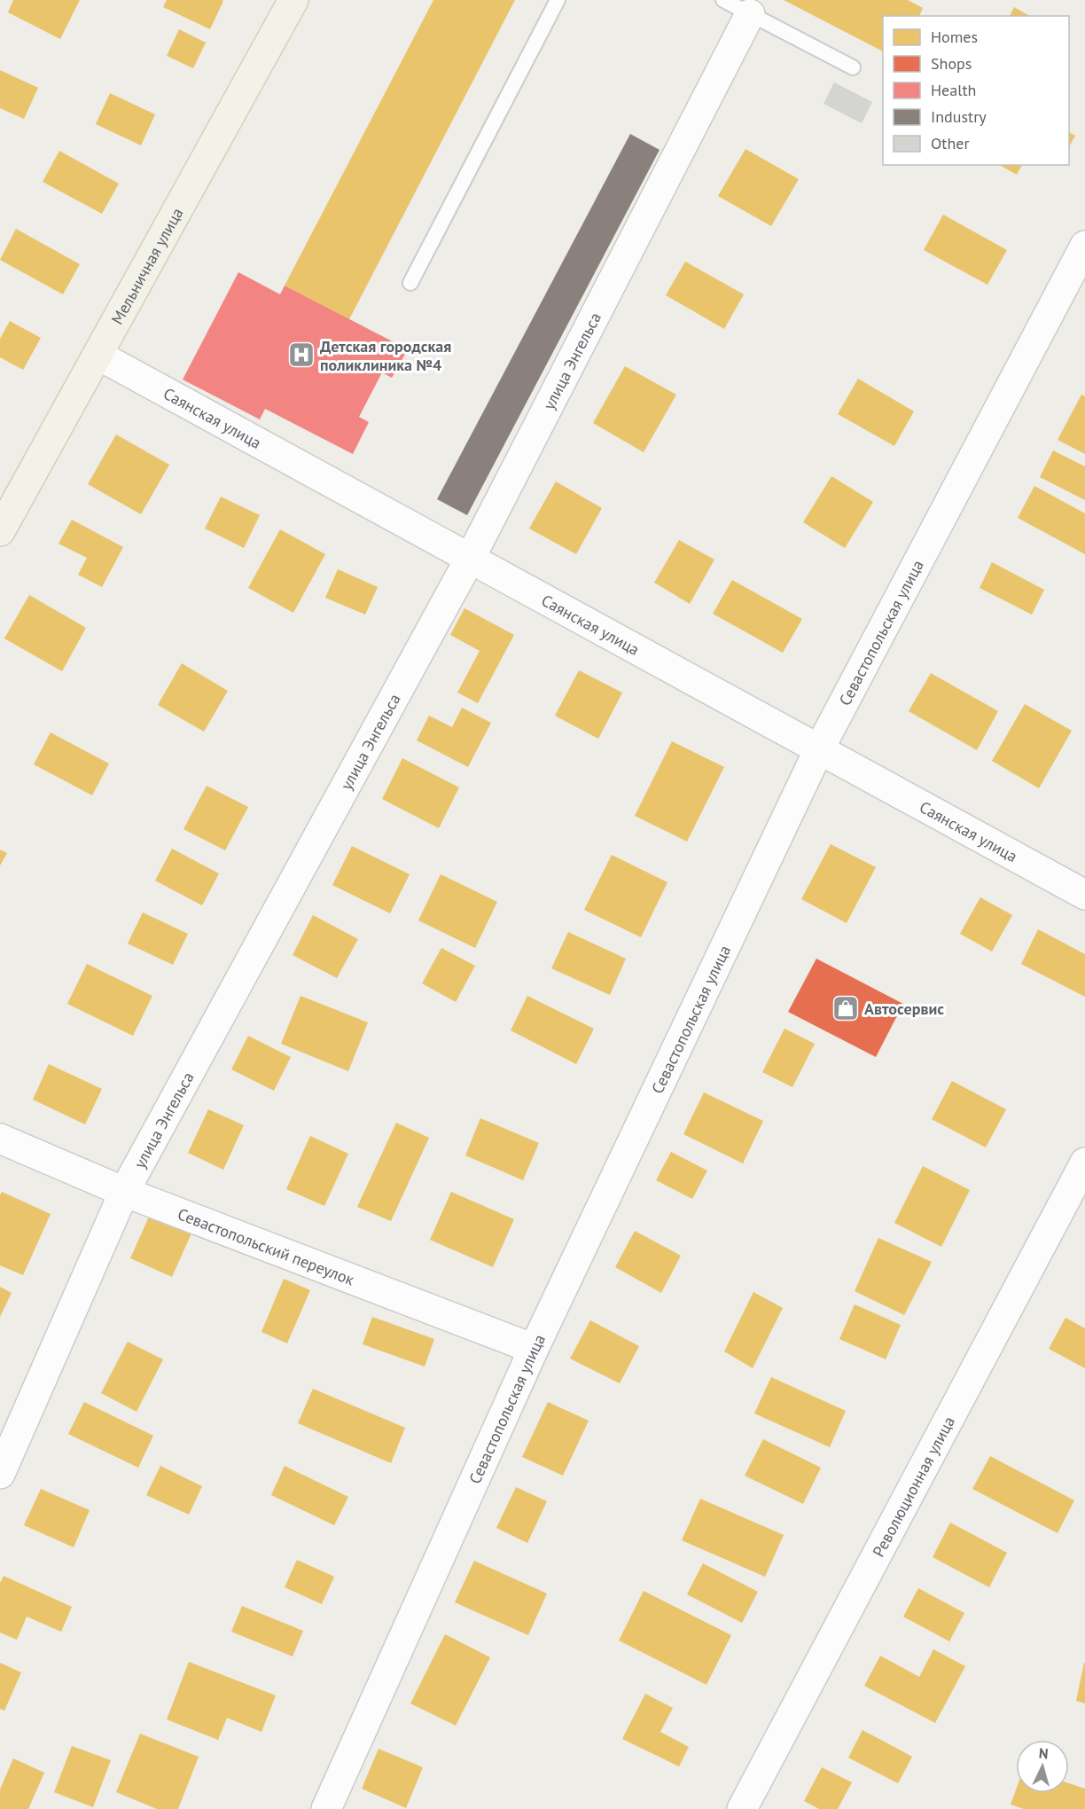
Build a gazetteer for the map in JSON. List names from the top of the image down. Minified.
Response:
{"streets":{"main road":["Мельничная улица"],"street":["улица Энгельса","Саянская улица","Севастопольская улица","Севастопольский переулок","Революционная улица"]},"crossings":[["Мельничная улица","Саянская улица"],["улица Энгельса","Саянская улица"],["улица Энгельса","Севастопольский переулок"],["Саянская улица","Севастопольская улица"],["Севастопольская улица","Севастопольский переулок"]],"places":{"hospital":["Детская городская поликлиника №4"],"shop":["Автосервис"]},"legend":["Homes","Shops","Health","Industry","Other"],"north":"top"}
